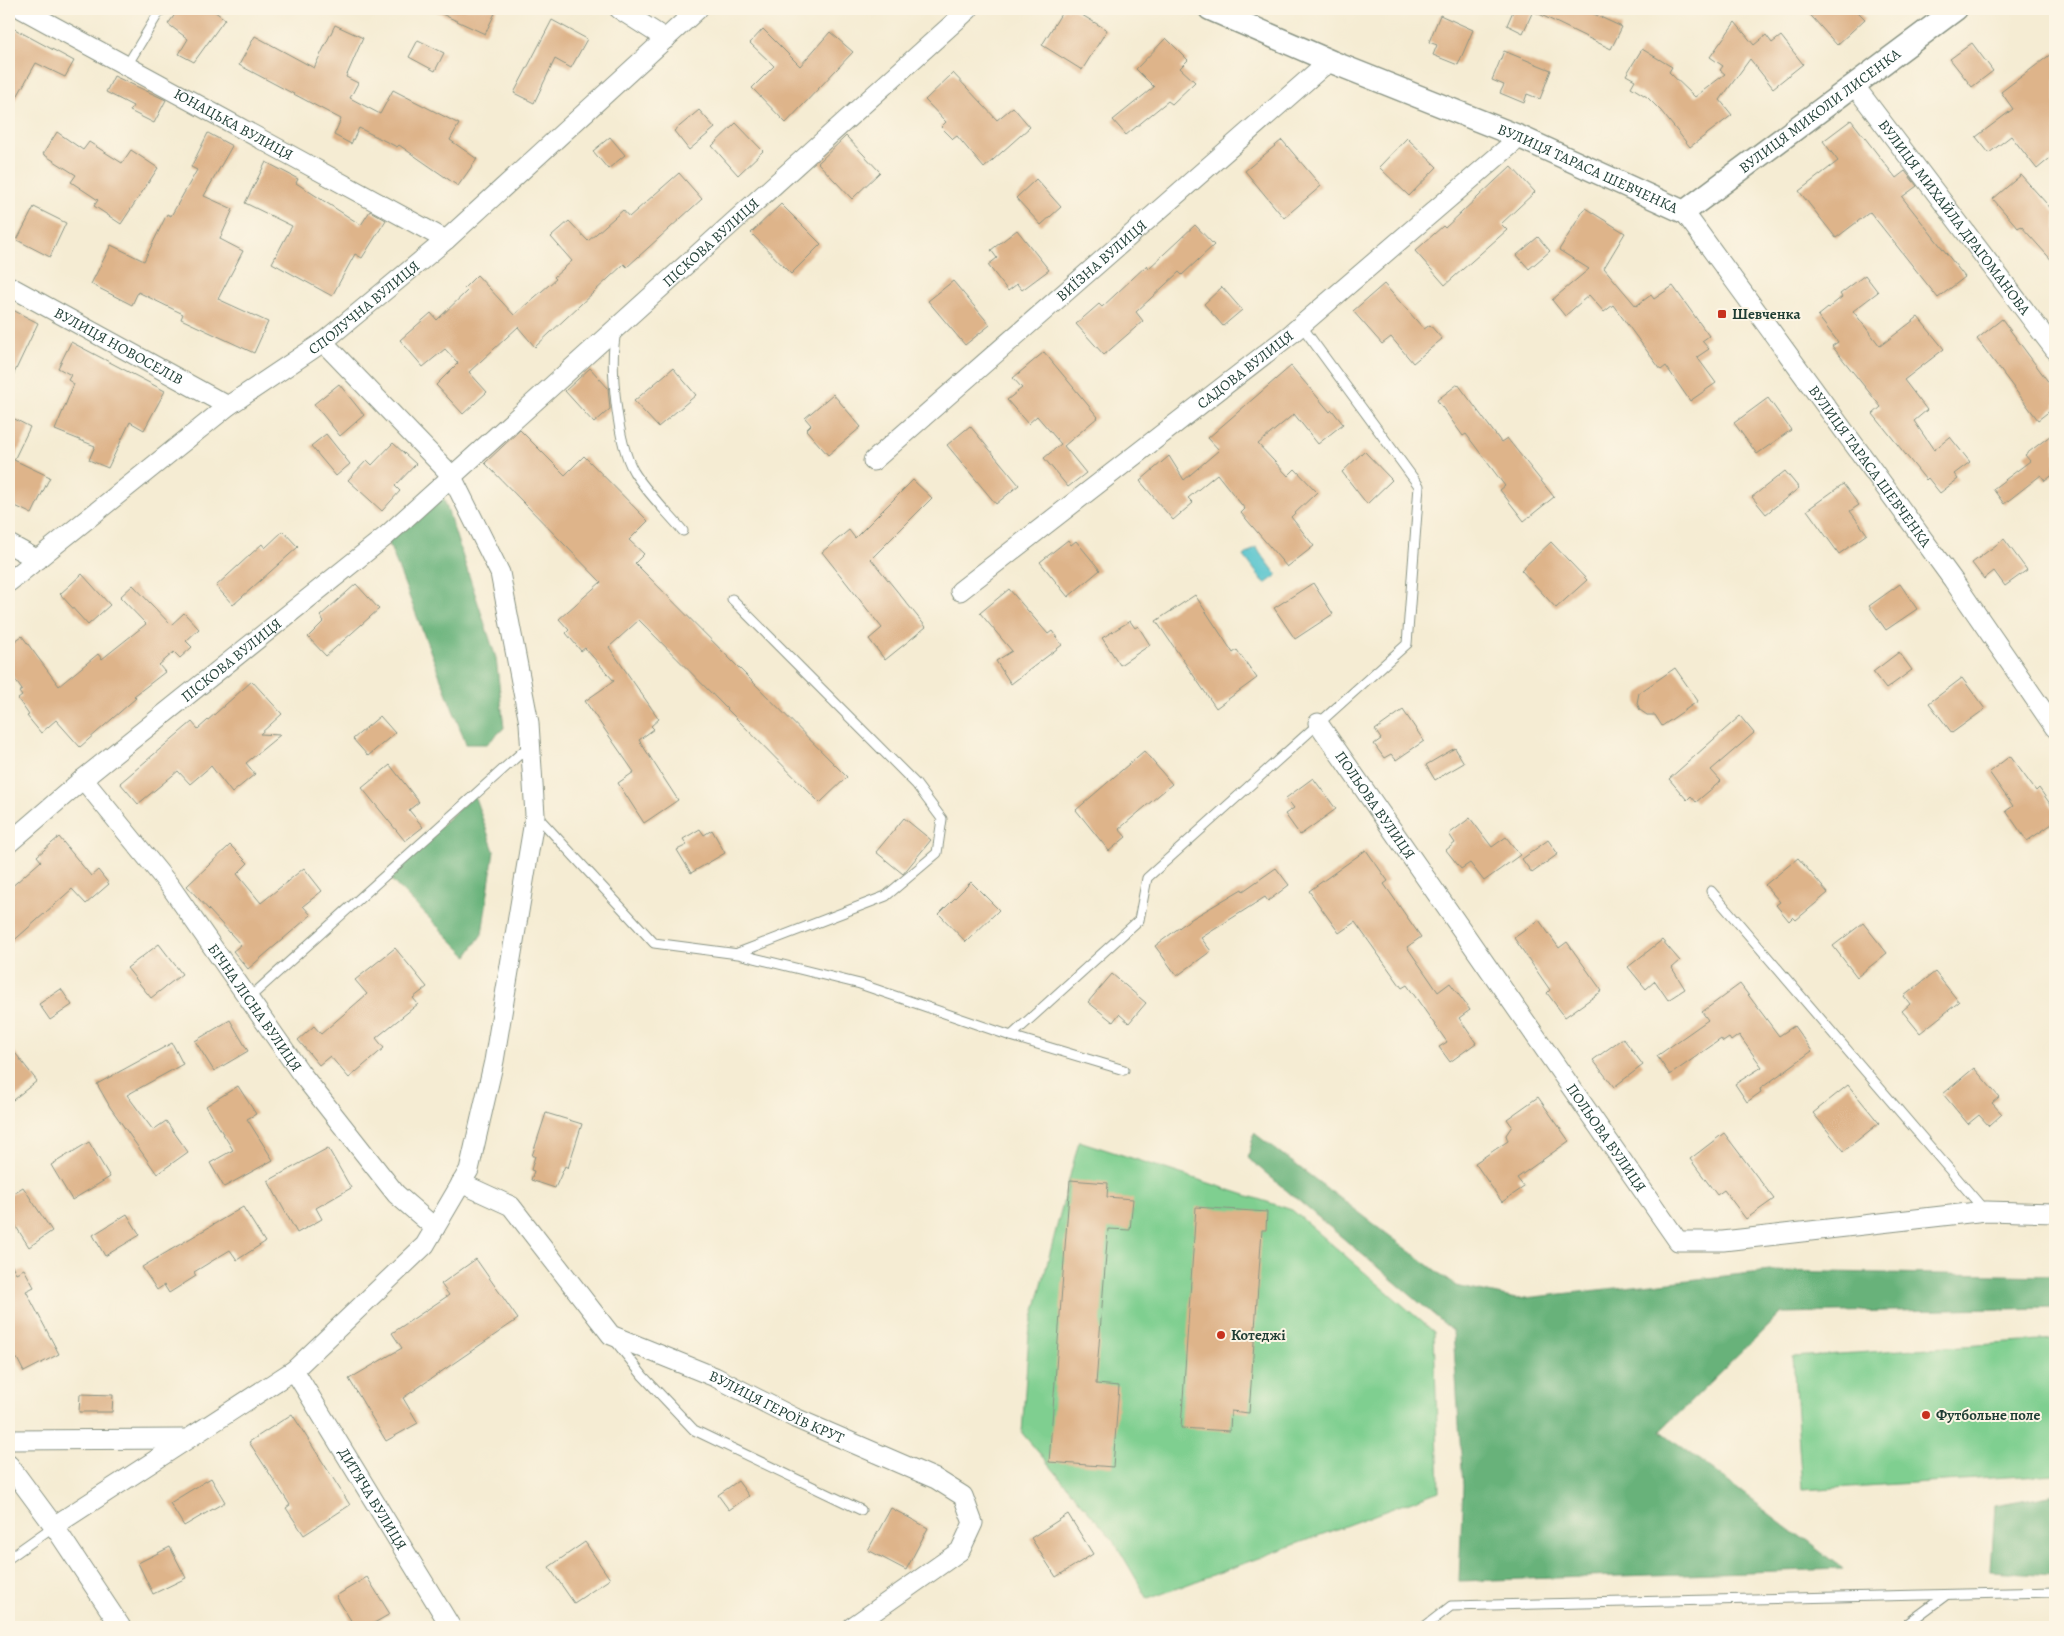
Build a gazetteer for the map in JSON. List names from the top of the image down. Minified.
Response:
{"streets":{"street":["ВУЛИЦЯ МИКОЛИ ЛИСЕНКА","ЮНАЦЬКА ВУЛИЦЯ","ВУЛИЦЯ ТАРАСА ШЕВЧЕНКА","ВУЛИЦЯ МИХАЙЛА ДРАГОМАНОВА","ПІСКОВА ВУЛИЦЯ","ВИЇЗНА ВУЛИЦЯ","СПОЛУЧНА ВУЛИЦЯ","ВУЛИЦЯ НОВОСЕЛІВ","САДОВА ВУЛИЦЯ","ПОЛЬОВА ВУЛИЦЯ","БІЧНА ЛІСНА ВУЛИЦЯ","ВУЛИЦЯ ГЕРОЇВ КРУТ","ДИТЯЧА ВУЛИЦЯ"]},"crossings":[["ВУЛИЦЯ МИКОЛИ ЛИСЕНКА","ВУЛИЦЯ ТАРАСА ШЕВЧЕНКА"],["ВУЛИЦЯ МИКОЛИ ЛИСЕНКА","ВУЛИЦЯ МИХАЙЛА ДРАГОМАНОВА"],["ЮНАЦЬКА ВУЛИЦЯ","СПОЛУЧНА ВУЛИЦЯ"],["ВУЛИЦЯ ТАРАСА ШЕВЧЕНКА","ВИЇЗНА ВУЛИЦЯ"],["ВУЛИЦЯ ТАРАСА ШЕВЧЕНКА","САДОВА ВУЛИЦЯ"],["ПІСКОВА ВУЛИЦЯ","БІЧНА ЛІСНА ВУЛИЦЯ"],["СПОЛУЧНА ВУЛИЦЯ","ВУЛИЦЯ НОВОСЕЛІВ"]],"places":{"transit":["Шевченка"],"other":["Котеджі","Футбольне поле"]}}
